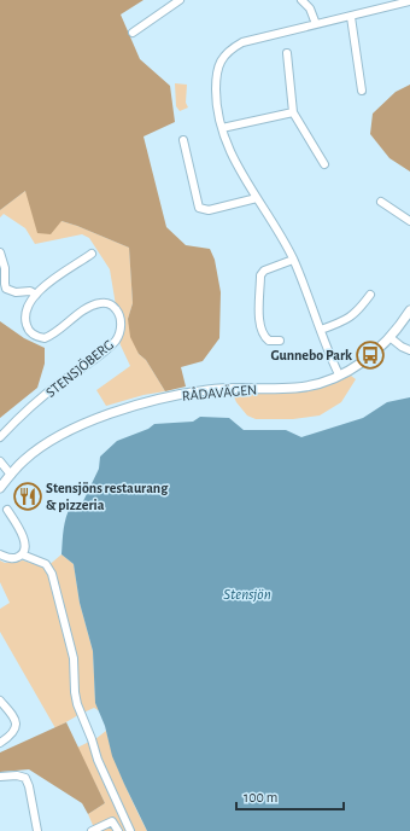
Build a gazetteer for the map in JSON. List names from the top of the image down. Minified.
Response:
{"streets":{"street":["STENSJÖBERG","RÅDAVÄGEN"]},"water":["Stensjön"],"places":{"bus stop":["Gunnebo Park"],"restaurant":["Stensjöns restaurang & pizzeria"]},"scale_bar":"100 m"}
